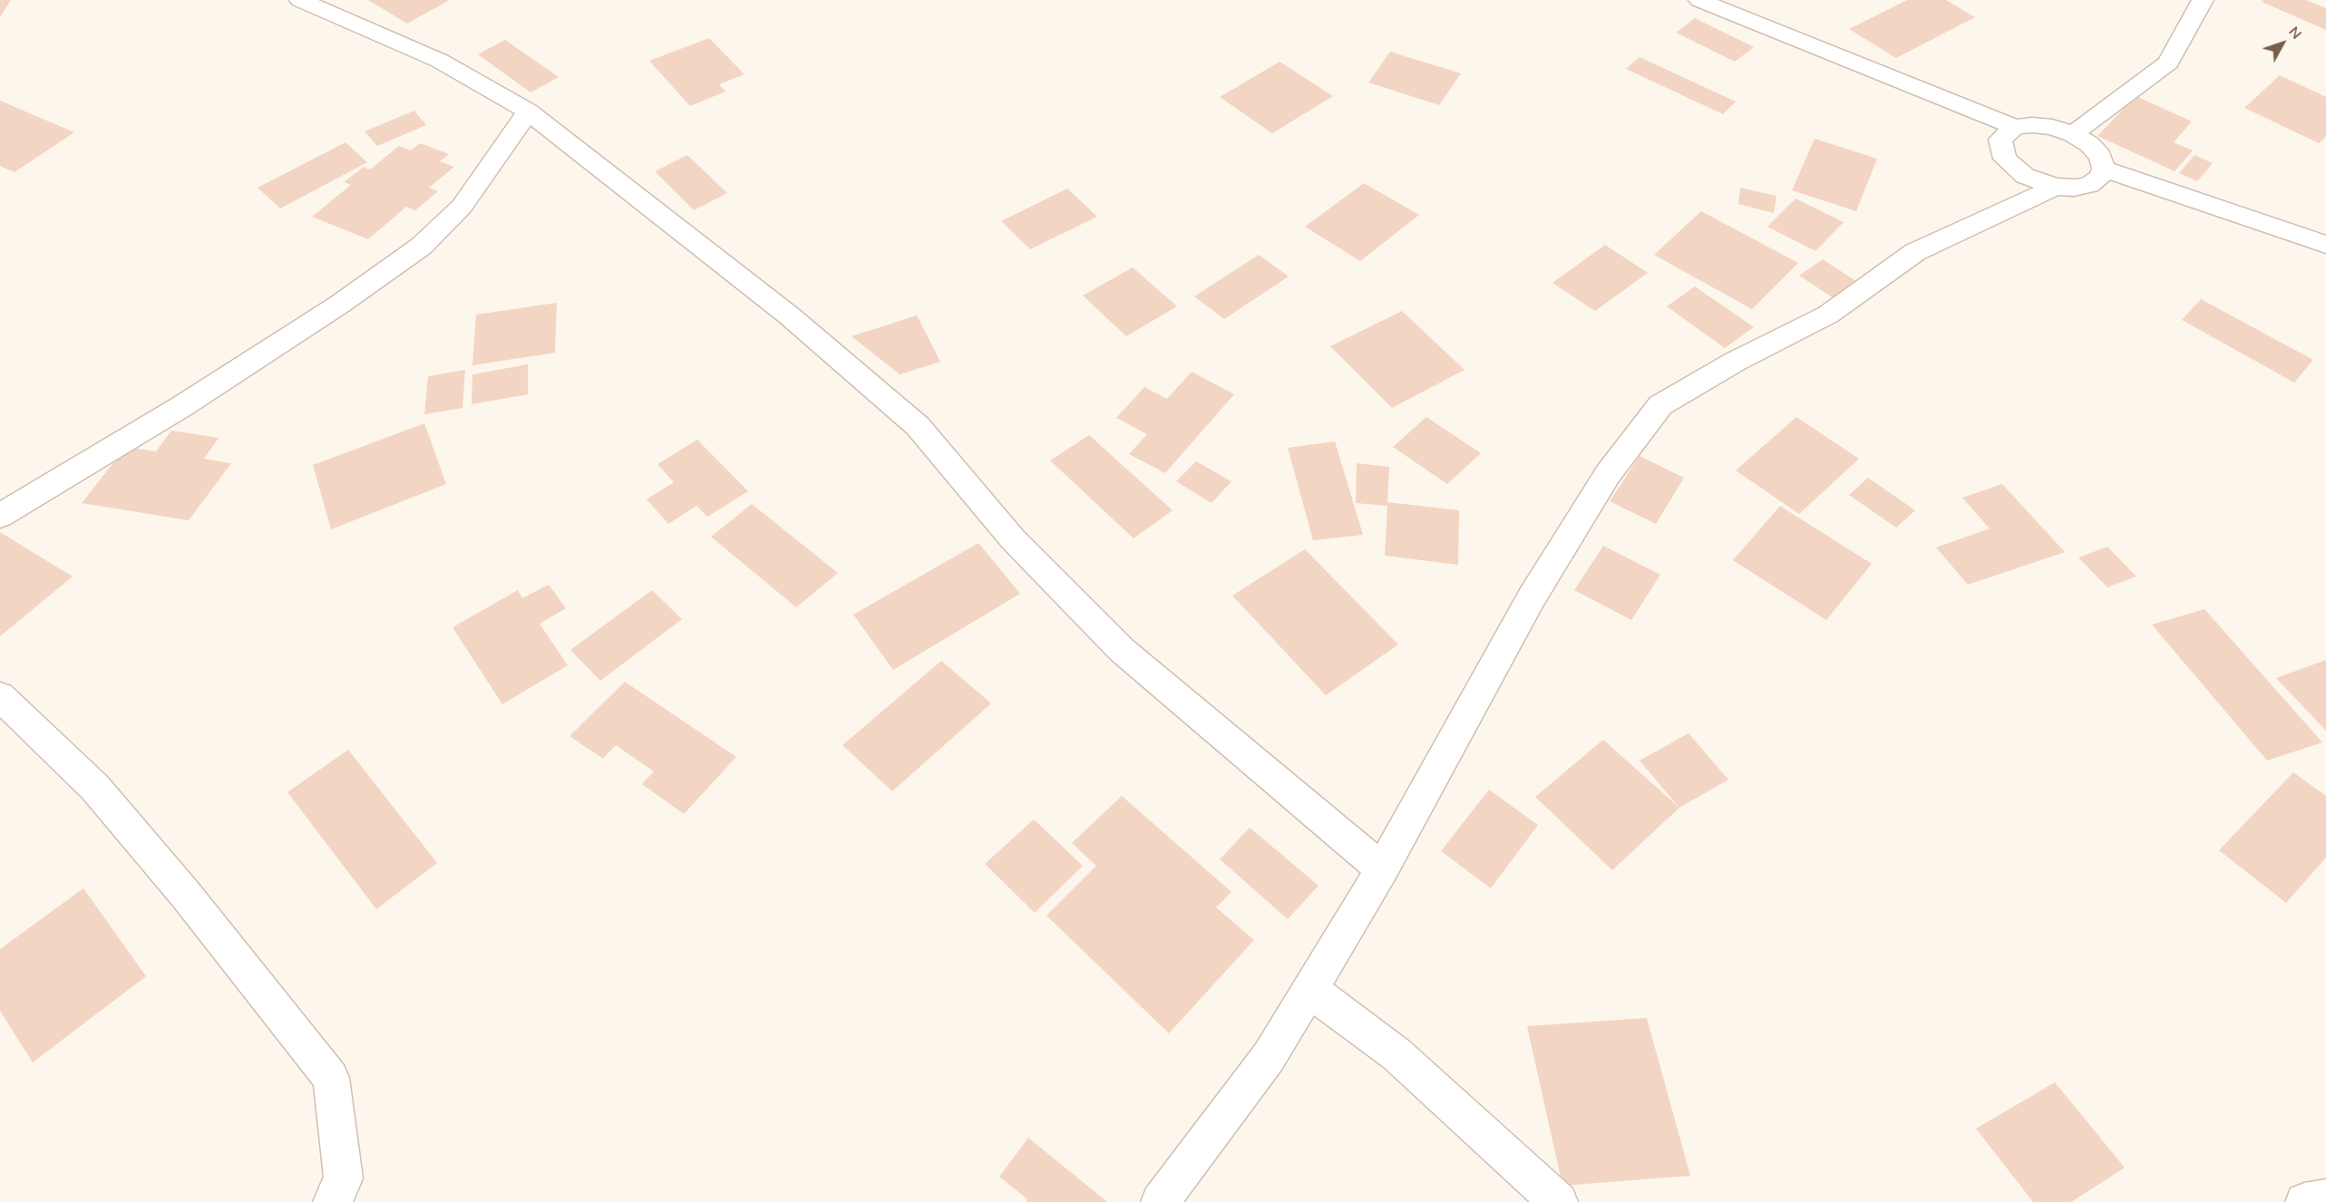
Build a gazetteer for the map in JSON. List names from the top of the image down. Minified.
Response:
{"north":"top right"}
